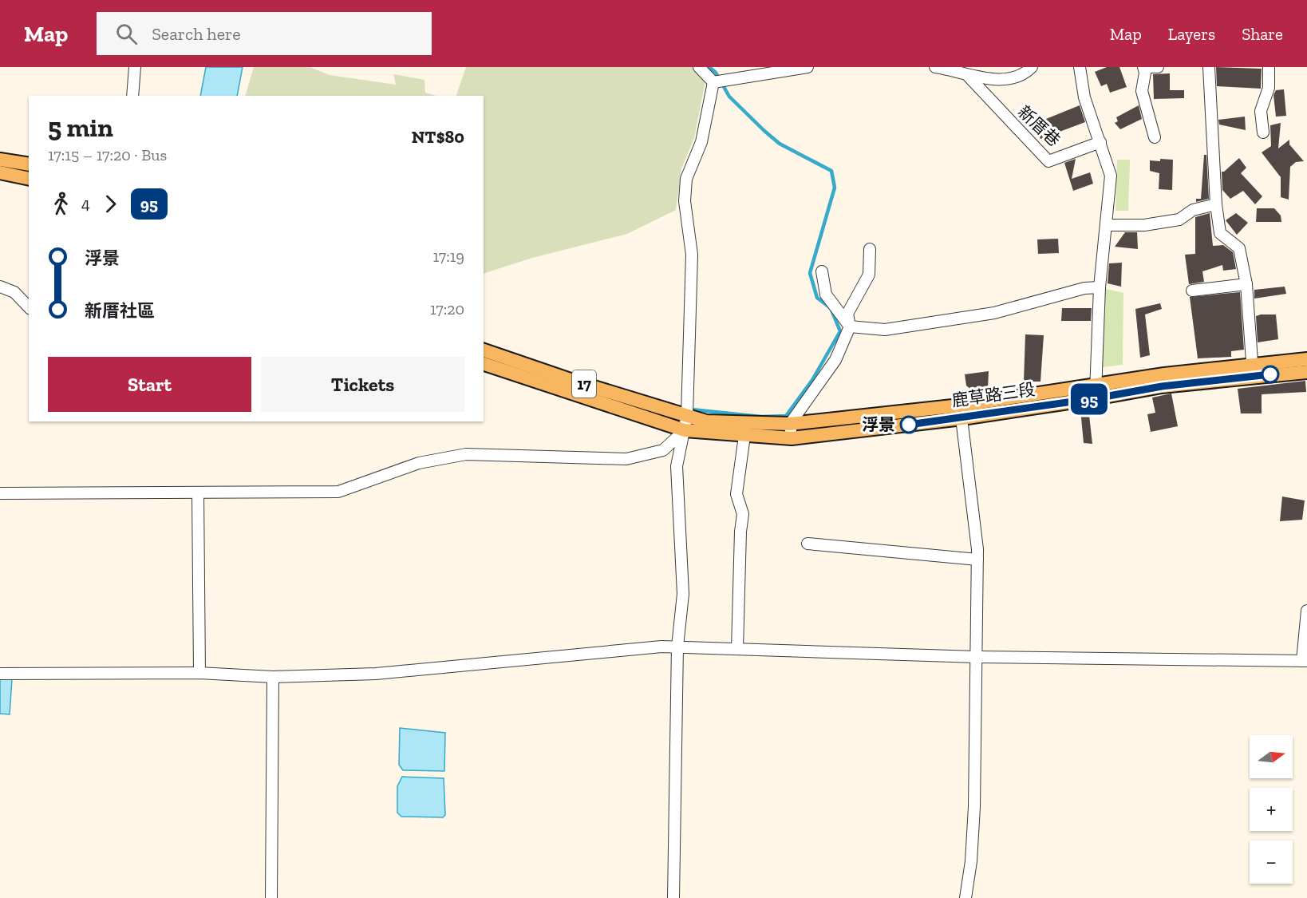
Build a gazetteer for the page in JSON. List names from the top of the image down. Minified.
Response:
{"streets":{"main road":["17","鹿草路三段"],"street":["新厝巷"]},"crossings":[["17","鹿草路三段"]],"places":["浮景"],"lines":["bus line 95"],"north":"right","page":{"header":"Map","search":"Search here","nav":["Map","Layers","Share"],"on_map":"95","heading":["5 min","17:15 – 17:20 · Bus","NT$80"],"legs":["4","95"],"list":[{"name":"浮景","value":"17:19"},{"name":"新厝社區","value":"17:20"}],"buttons":["Start","Tickets"],"map_buttons":["+","−"]}}
